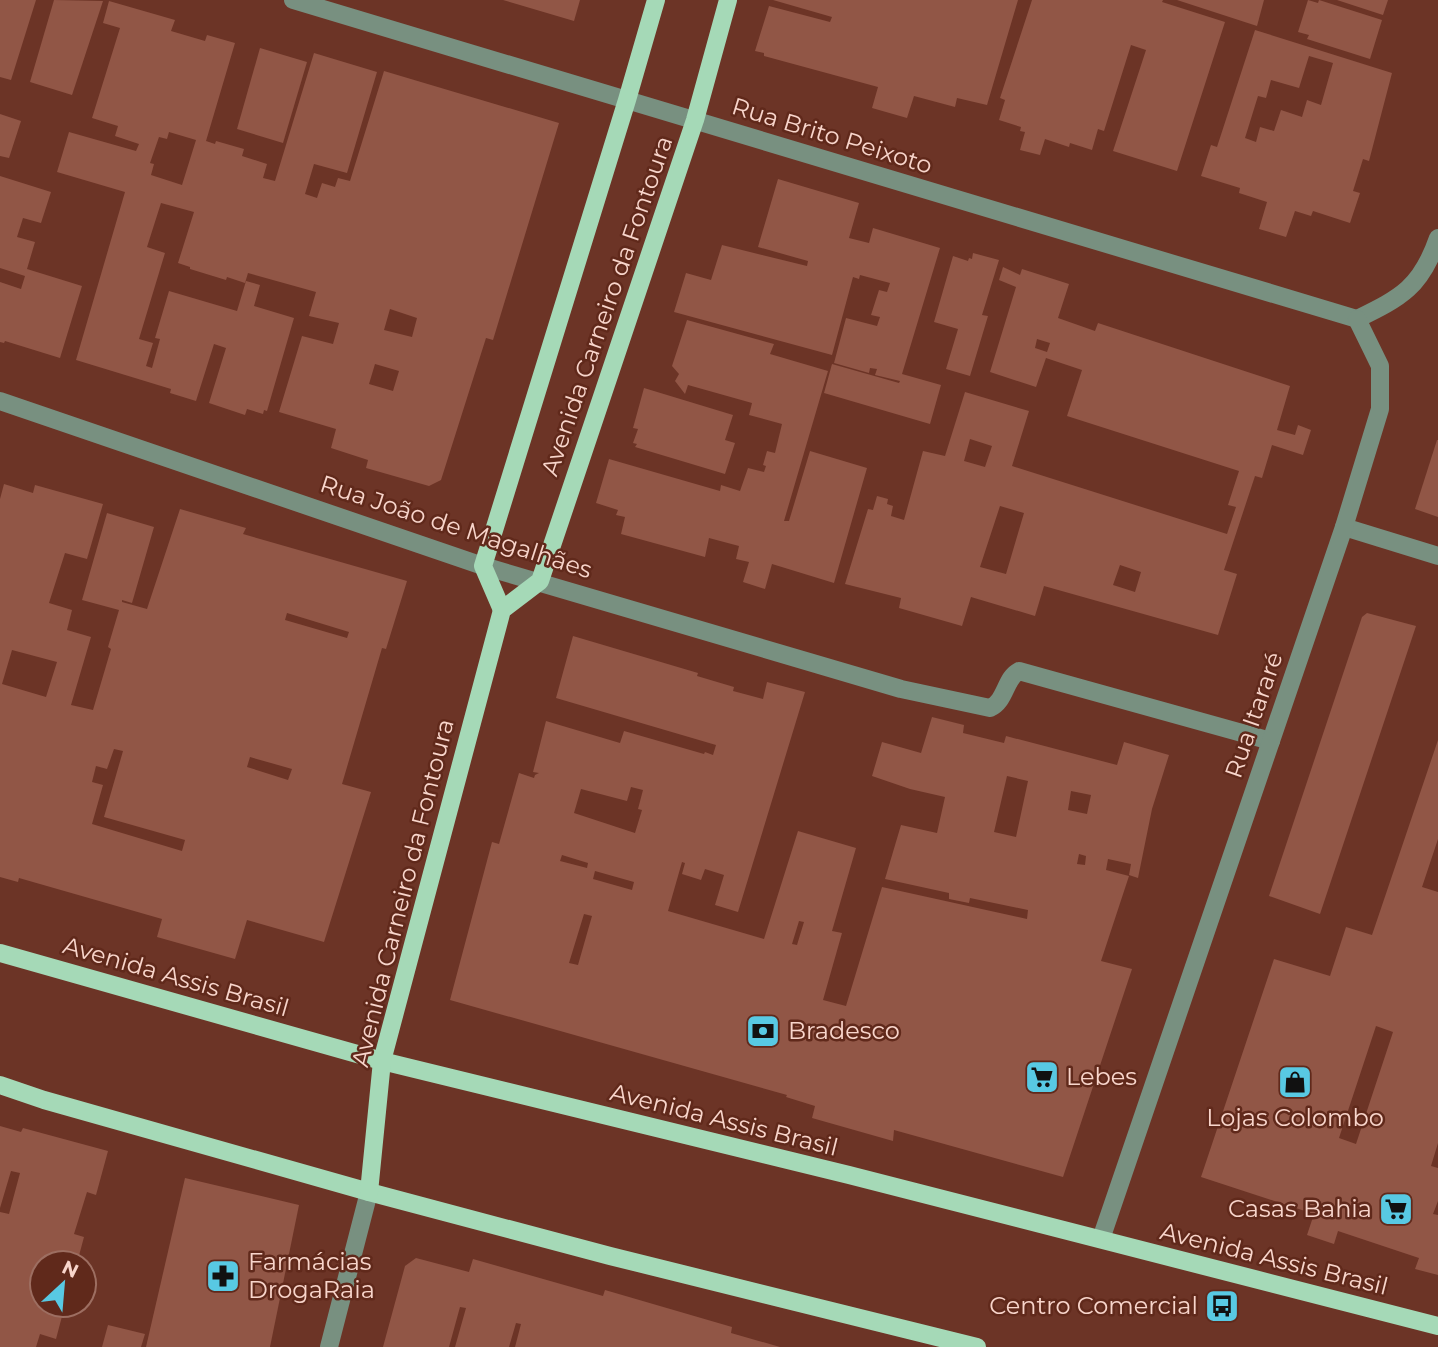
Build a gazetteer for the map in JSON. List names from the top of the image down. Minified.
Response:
{"streets":{"main road":["Avenida Carneiro da Fontoura","Avenida Assis Brasil"],"street":["Rua Brito Peixoto","Rua João de Magalhães","Rua Itararé"]},"crossings":[["Rua Brito Peixoto","Avenida Carneiro da Fontoura"],["Rua Brito Peixoto","Rua Itararé"],["Avenida Carneiro da Fontoura","Rua João de Magalhães"],["Avenida Carneiro da Fontoura","Avenida Assis Brasil"],["Rua João de Magalhães","Rua Itararé"],["Rua Itararé","Avenida Assis Brasil"]],"places":{"bank":["Bradesco"],"supermarket":["Lebes","Casas Bahia"],"shop":["Lojas Colombo"],"pharmacy":["Farmácias DrogaRaia"],"bus stop":["Centro Comercial"]},"north":"top right"}
